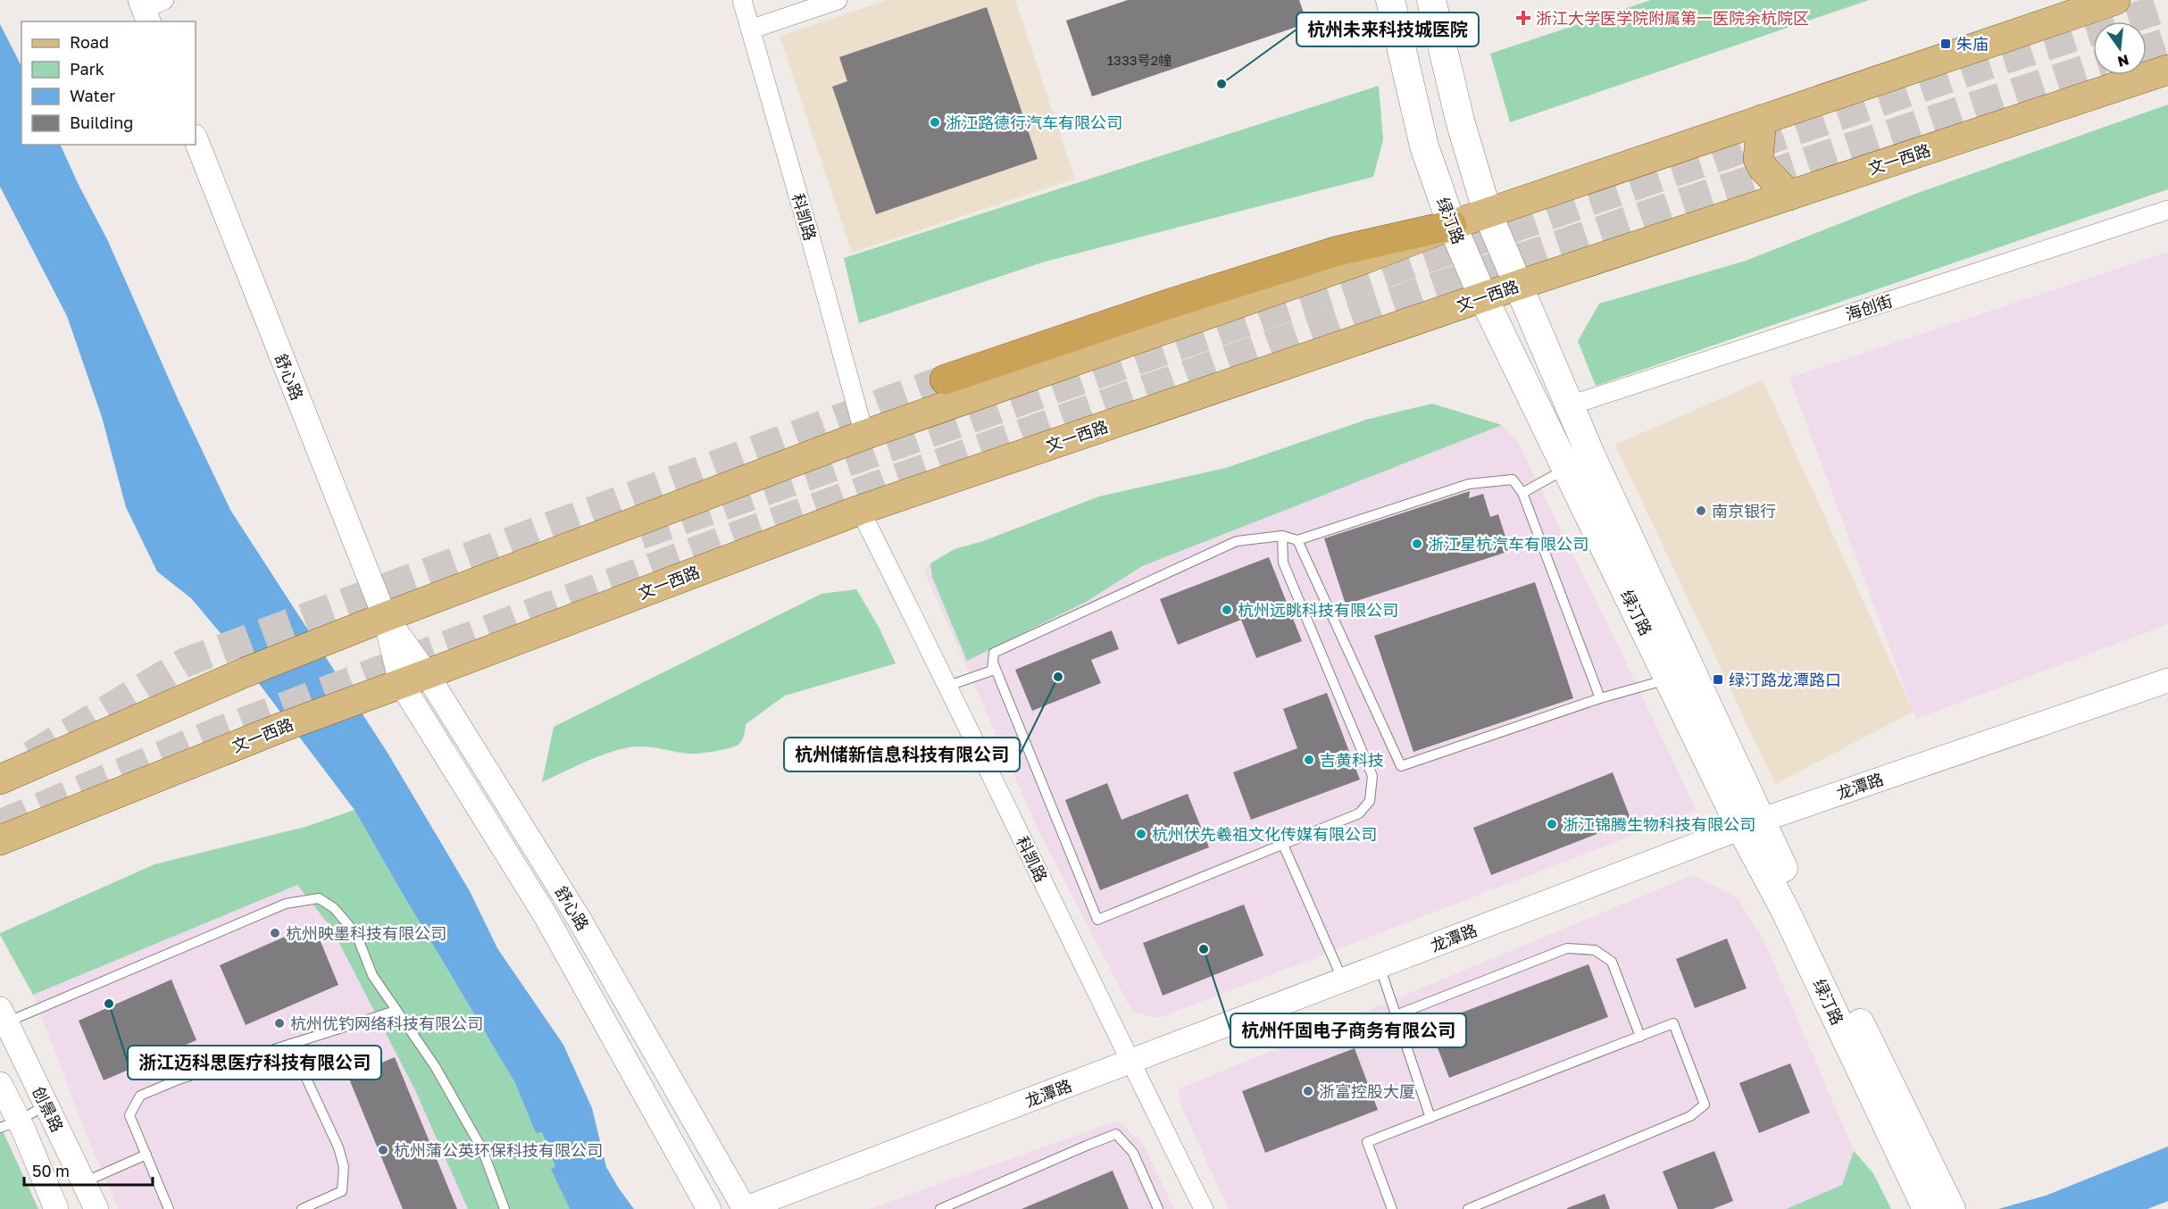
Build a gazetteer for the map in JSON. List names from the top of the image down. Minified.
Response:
{"streets":{"main road":["文一西路","绿汀路"],"street":["科凯路","海创街","舒心路","龙潭路","创景路"]},"crossings":[["文一西路","科凯路"],["文一西路","绿汀路"],["文一西路","舒心路"],["科凯路","龙潭路"],["绿汀路","海创街"],["绿汀路","龙潭路"],["舒心路","龙潭路"]],"places":{"health":["浙江大学医学院附属第一医院余杭院区"],"transit":["朱庙","绿汀路龙潭路口"],"other":["杭州未来科技城医院","浙江路德行汽车有限公司","南京银行","浙江星杭汽车有限公司","杭州远眺科技有限公司","杭州储新信息科技有限公司","吉黄科技","浙江锦腾生物科技有限公司","杭州伏先羲祖文化传媒有限公司","杭州映墨科技有限公司","杭州仟固电子商务有限公司","浙江迈科思医疗科技有限公司","杭州优钓网络科技有限公司","浙富控股大厦","杭州蒲公英环保科技有限公司"]},"house_numbers":["1333号2幢"],"legend":["Road","Park","Water","Building"],"scale_bar":"50 m","north":"bottom"}
